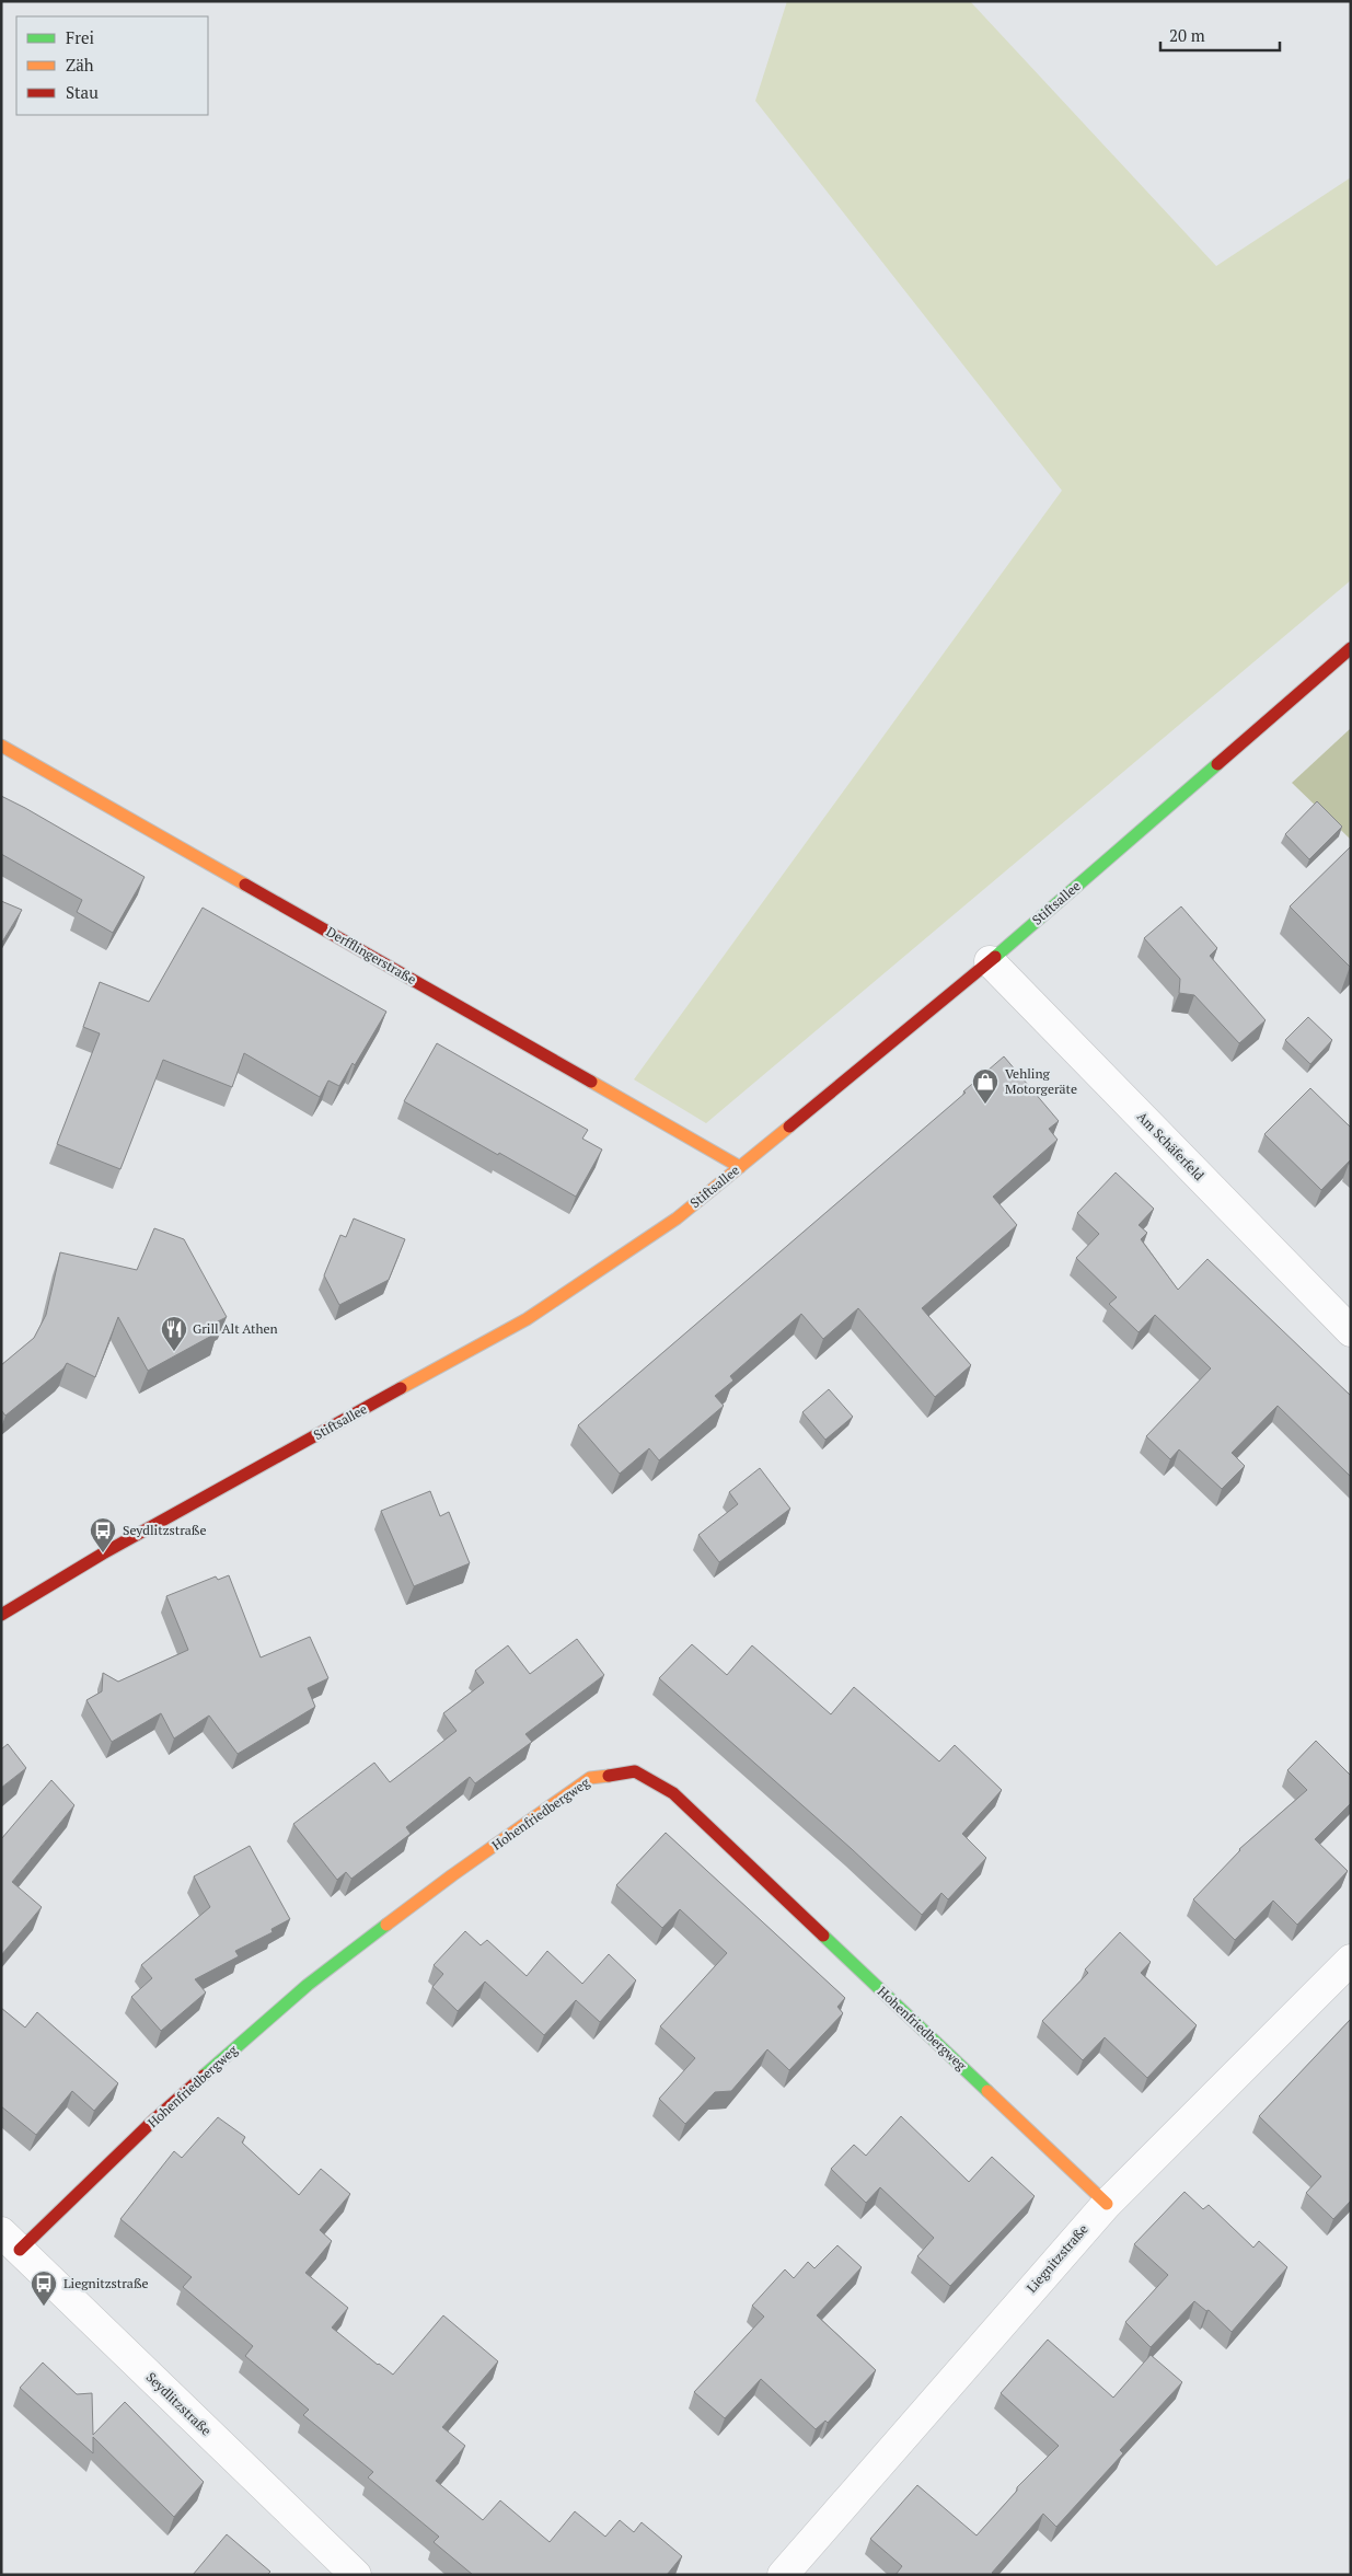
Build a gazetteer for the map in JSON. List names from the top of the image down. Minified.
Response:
{"streets":{"street":["Stiftsallee","Derfflingerstraße","Am Schäferfeld","Hohenfriedbergweg","Liegnitzstraße","Seydlitzstraße"]},"crossings":[["Stiftsallee","Derfflingerstraße"],["Stiftsallee","Am Schäferfeld"],["Hohenfriedbergweg","Liegnitzstraße"],["Hohenfriedbergweg","Seydlitzstraße"]],"places":{"shop":["Vehling Motorgeräte"],"restaurant":["Grill Alt Athen"],"bus stop":["Seydlitzstraße","Liegnitzstraße"]},"legend":["Frei","Zäh","Stau"],"scale_bar":"20 m"}
